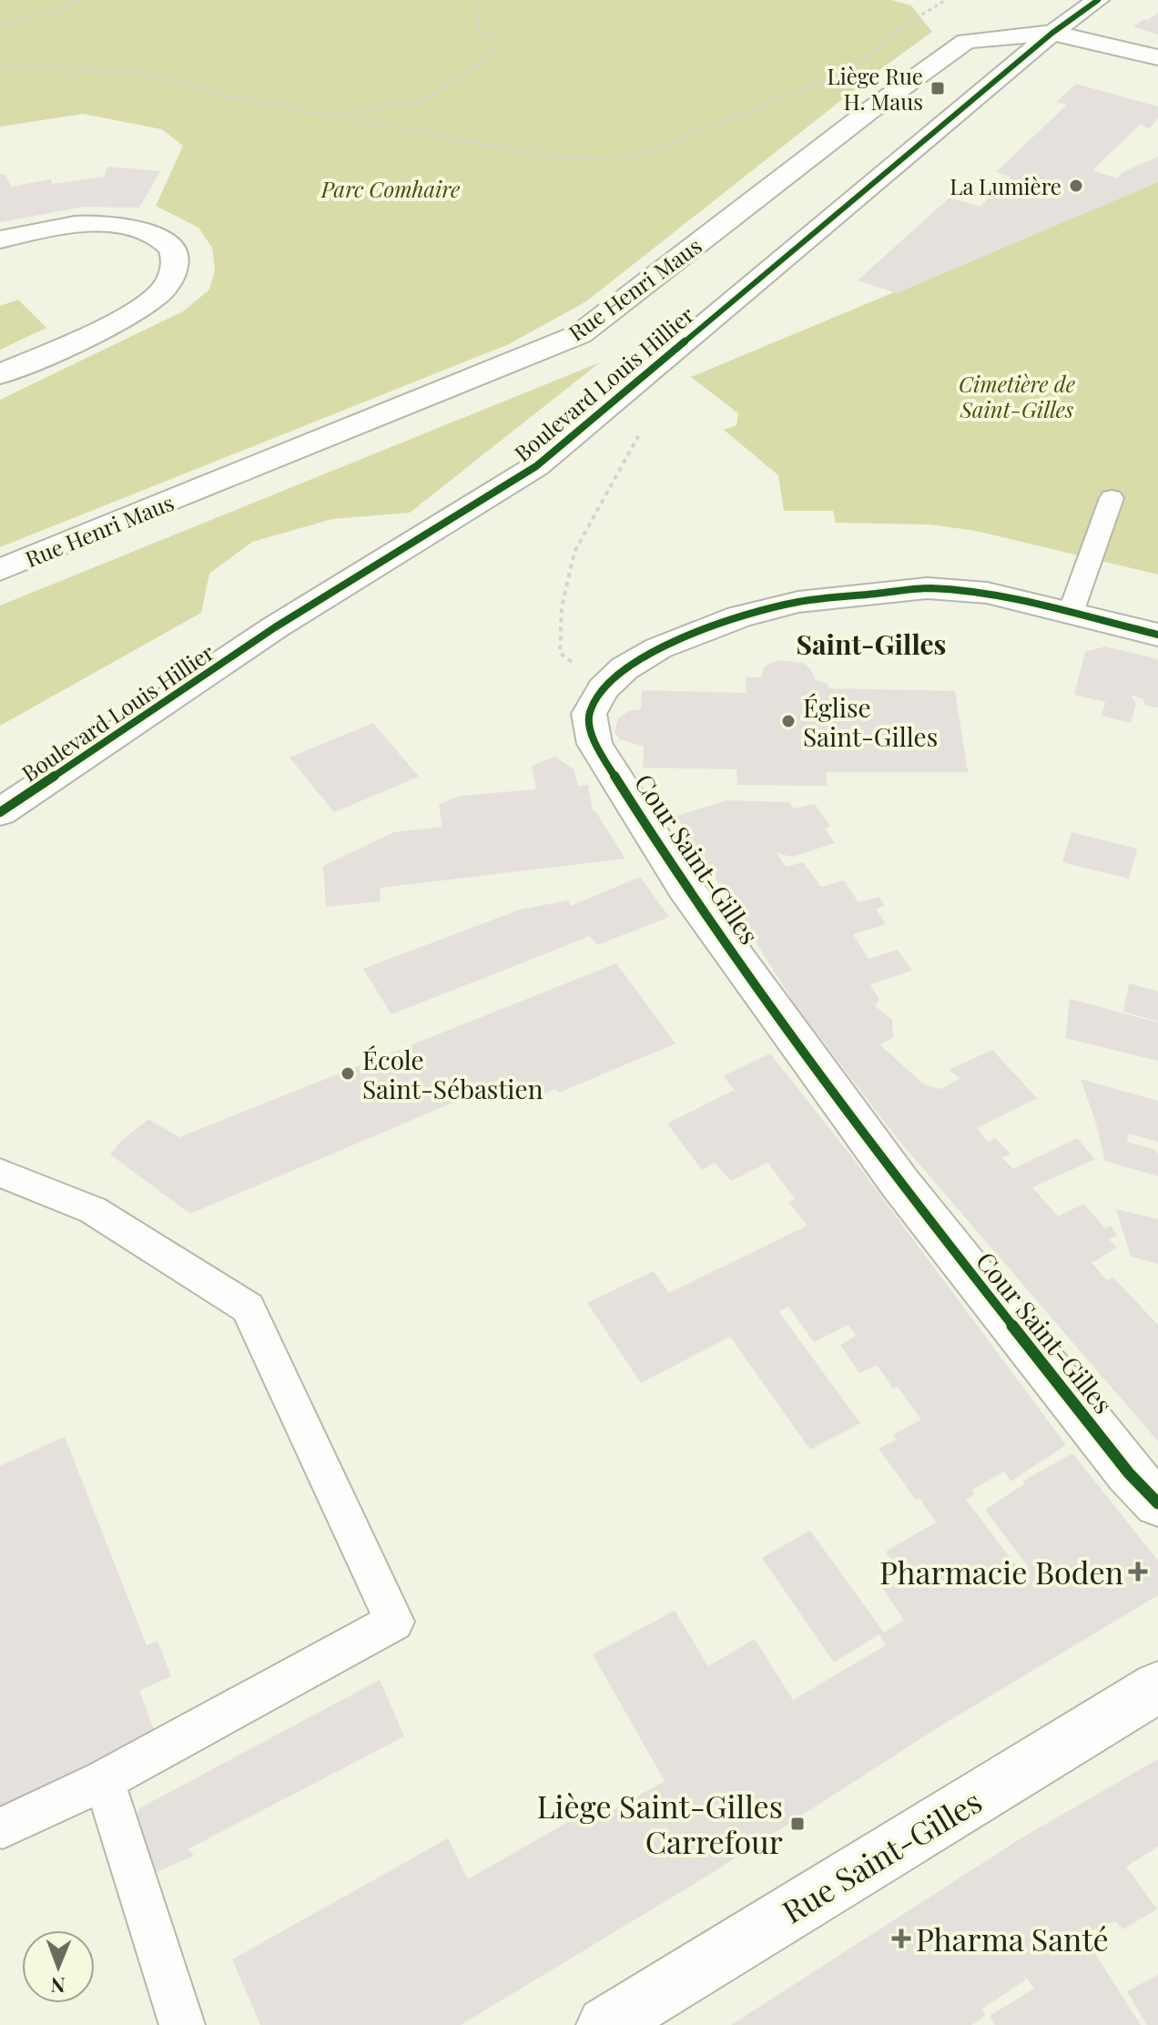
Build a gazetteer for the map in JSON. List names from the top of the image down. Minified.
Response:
{"streets":{"street":["Rue Henri Maus","Boulevard Louis Hillier","Cour Saint-Gilles","Rue Saint-Gilles"]},"crossings":[["Rue Henri Maus","Boulevard Louis Hillier"]],"districts":["Saint-Gilles"],"parks":["Parc Comhaire","Cimetière de Saint-Gilles"],"places":{"transit":["Liège Rue H. Maus","Liège Saint-Gilles Carrefour"],"other":["La Lumière","Église Saint-Gilles","École Saint-Sébastien"],"health":["Pharmacie Boden","Pharma Santé"]},"north":"bottom"}
